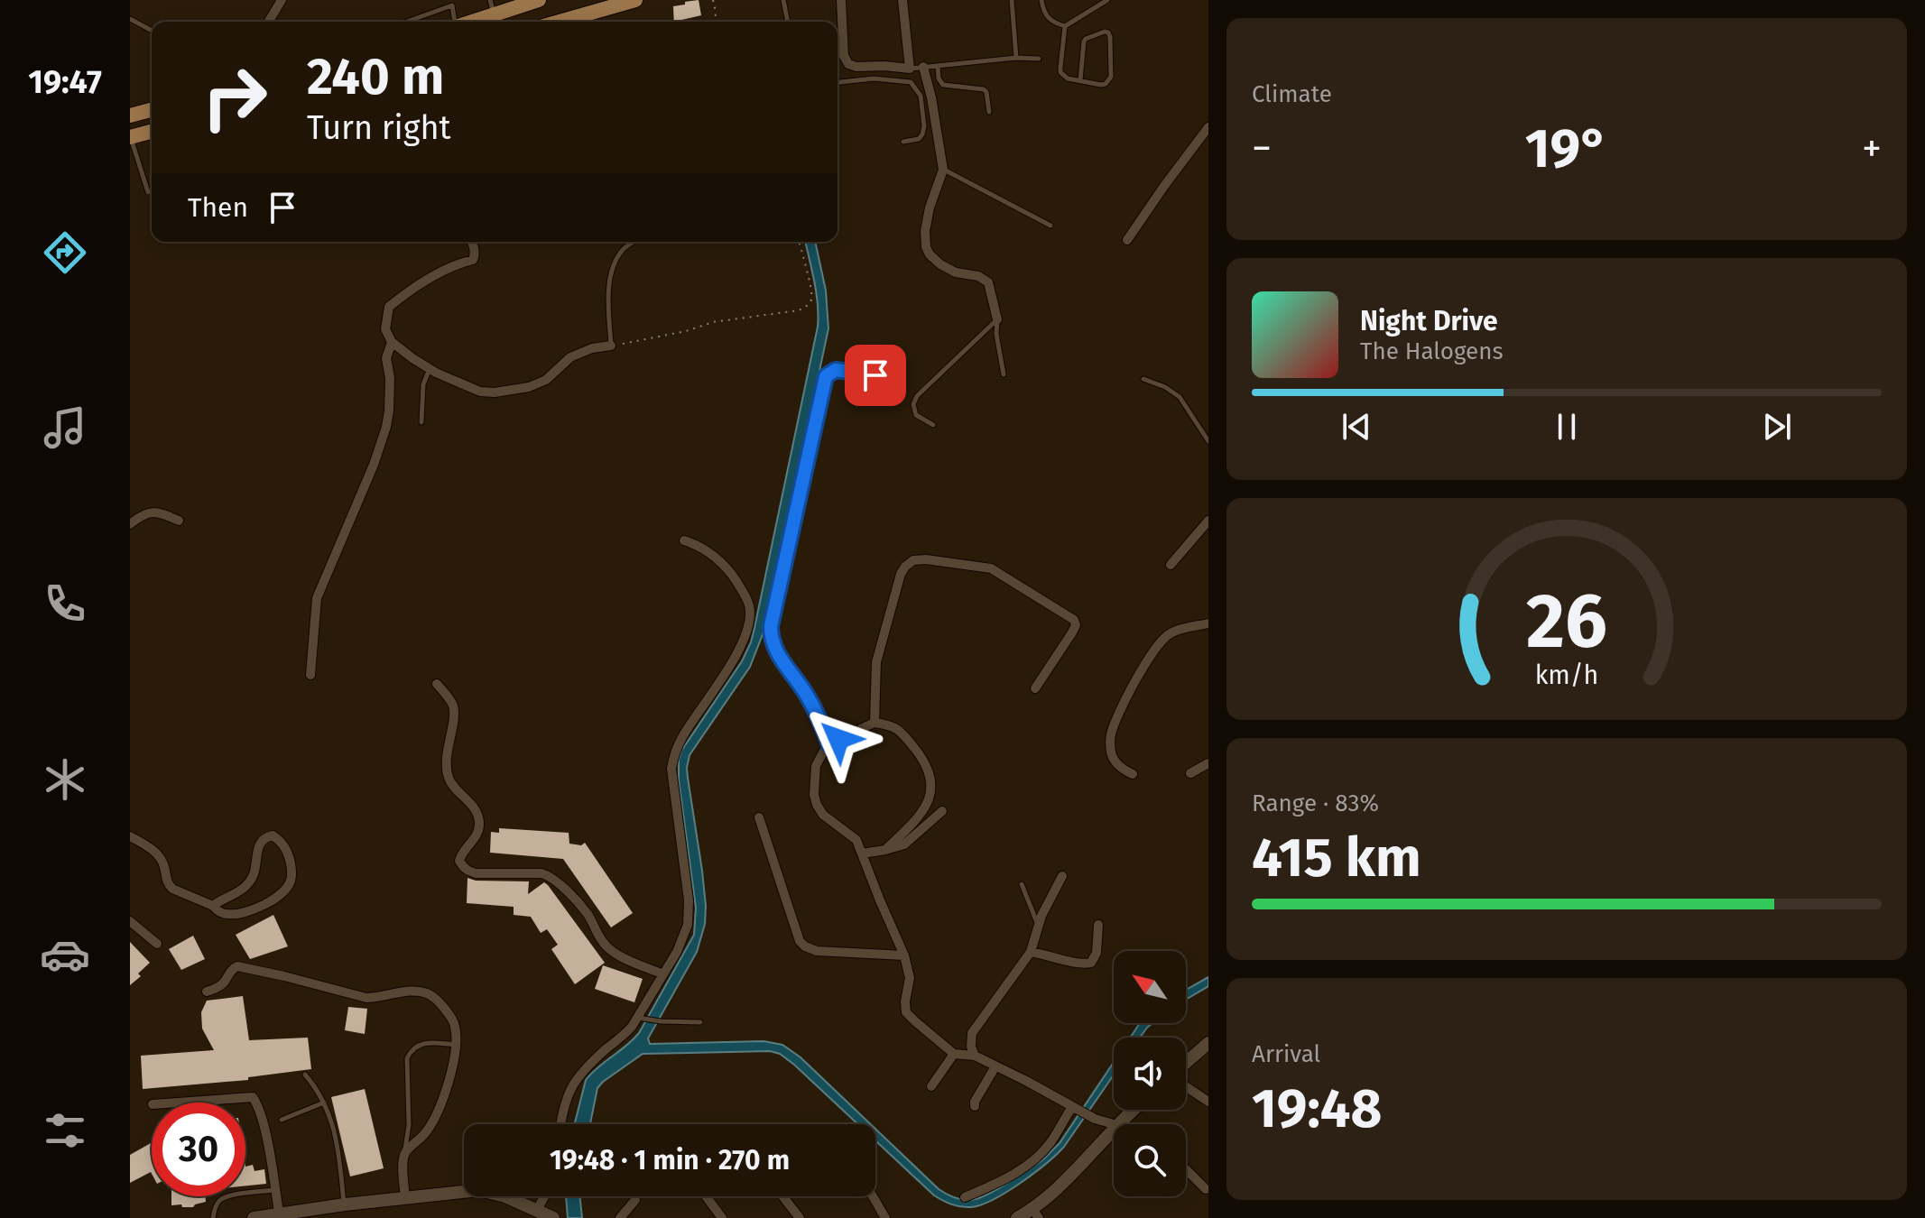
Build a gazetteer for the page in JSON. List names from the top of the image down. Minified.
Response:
{"north":"top left","page":{"tabs":"19:47","tile":["Climate",["Range · 83%","415 km"],["Arrival","19:48"]],"turn":["240 m","Turn right"],"heat":["−","19°","+"],"then":"Then","song":["Night Drive","The Halogens"],"limit":"30","trip":"19:48 · 1 min · 270 m","gauge":["26","km/h"]}}
